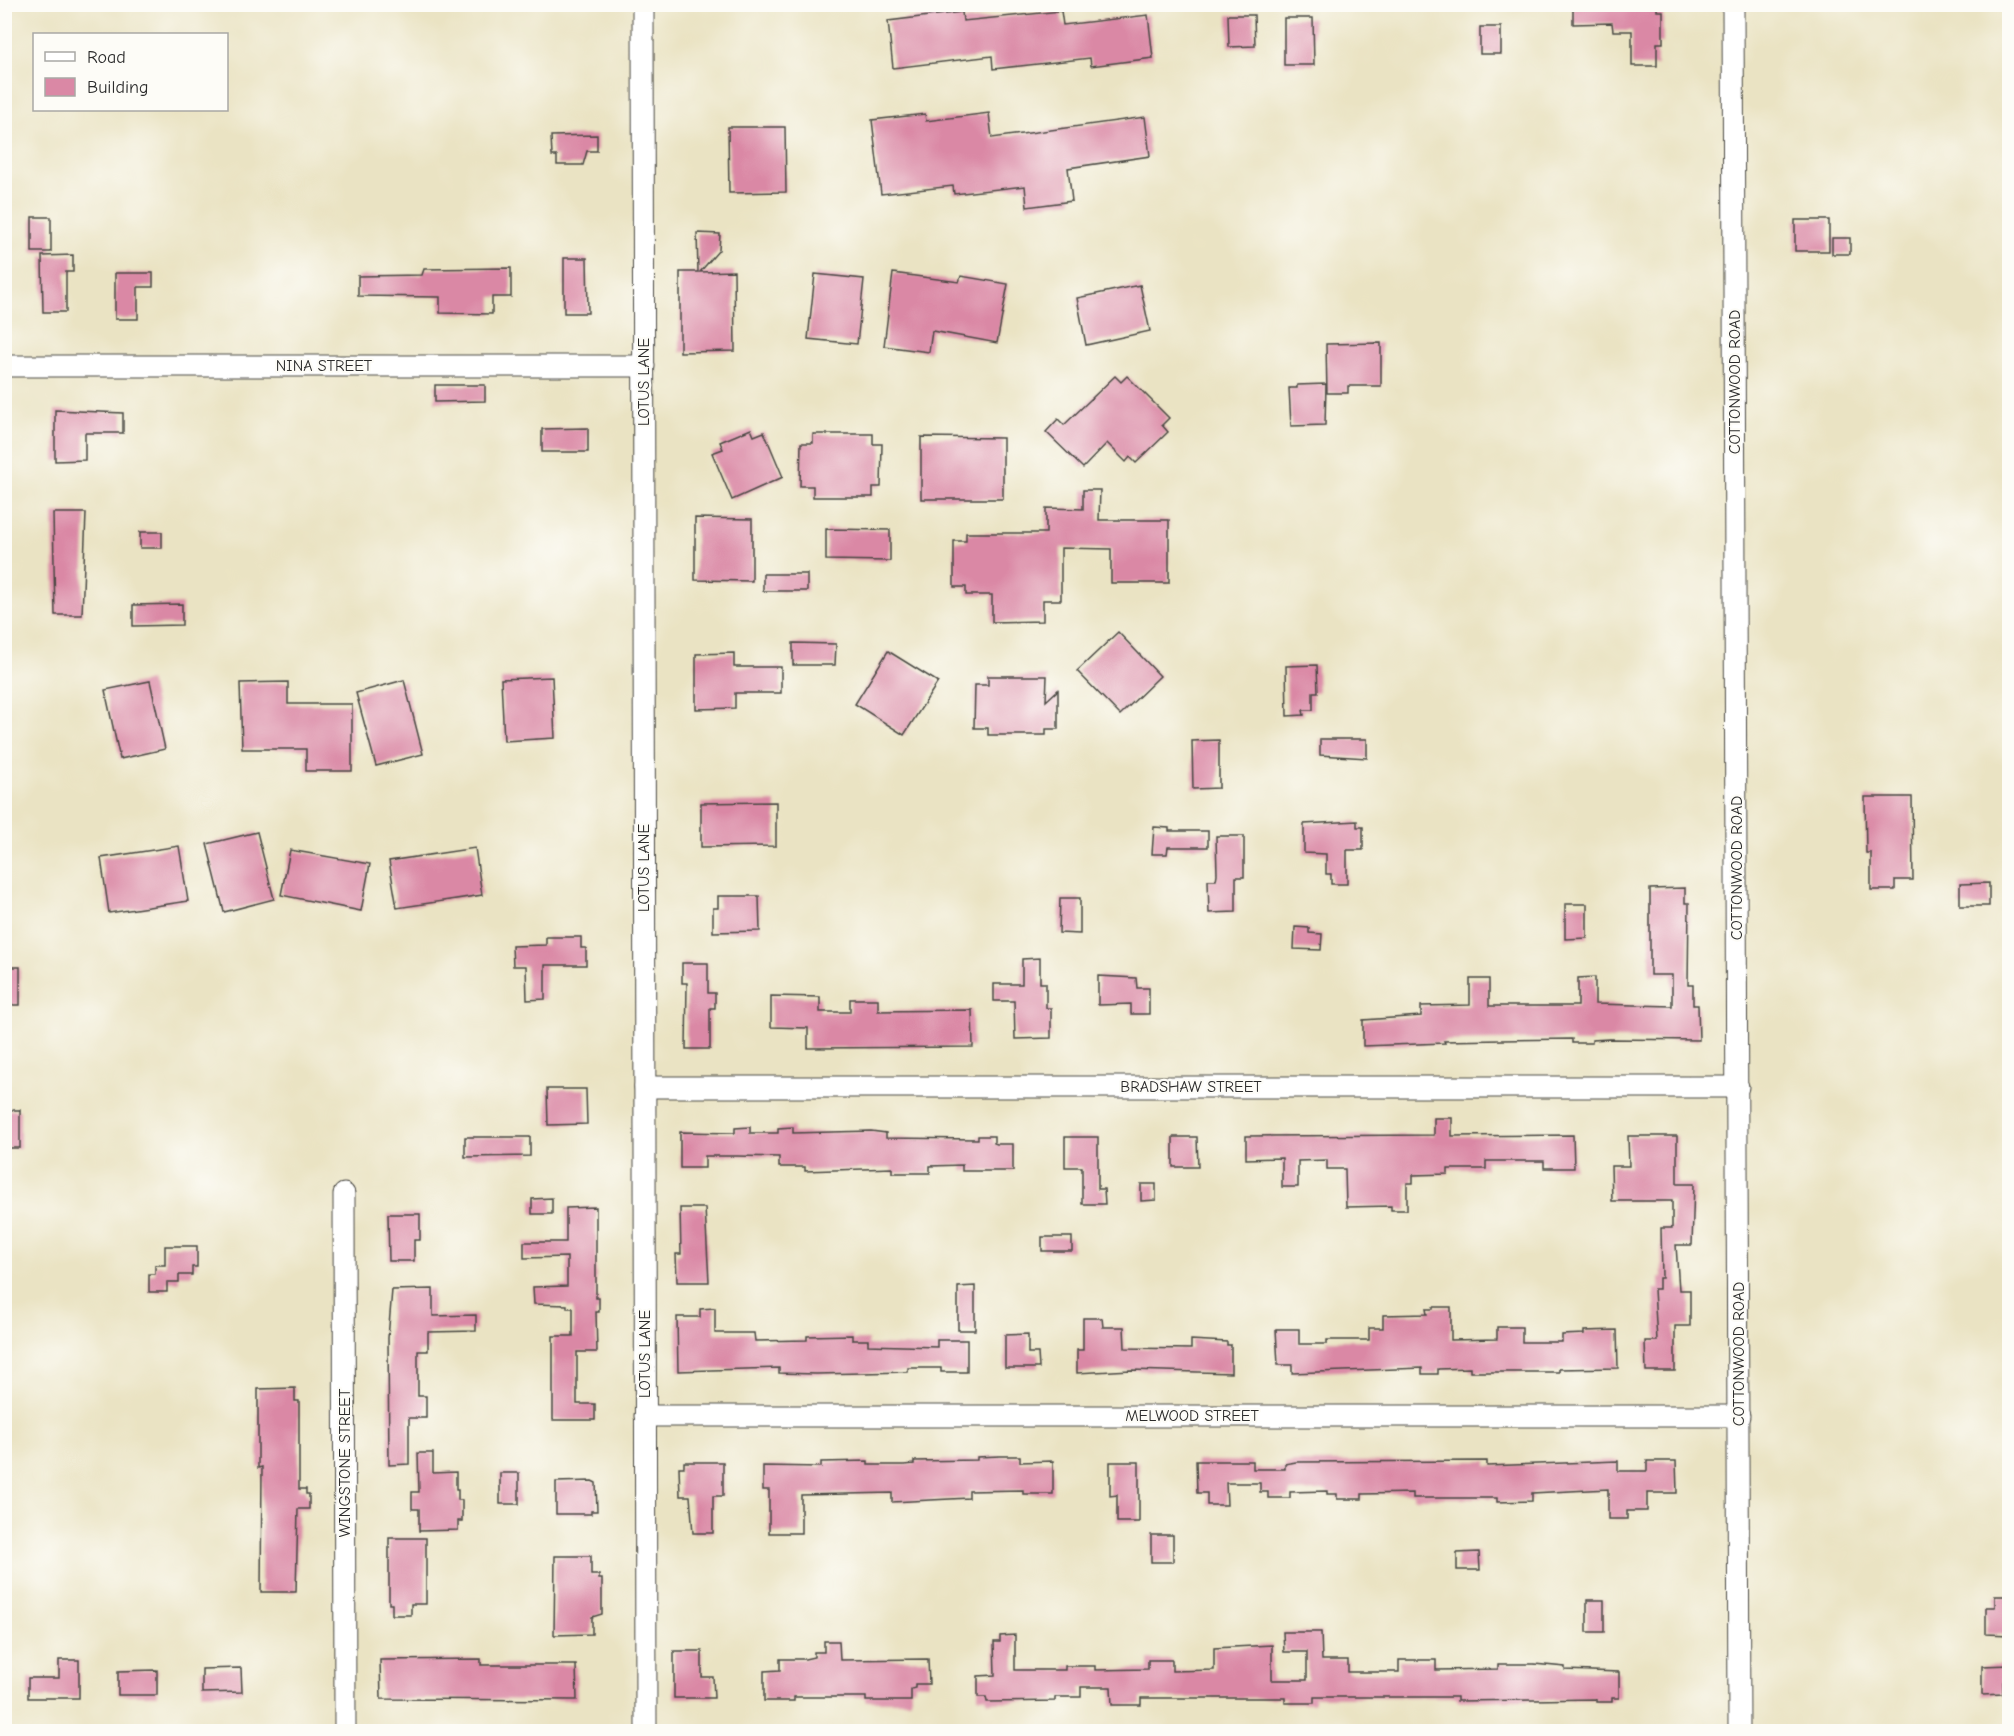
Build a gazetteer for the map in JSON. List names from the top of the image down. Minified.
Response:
{"streets":{"street":["NINA STREET","LOTUS LANE","COTTONWOOD ROAD","BRADSHAW STREET","MELWOOD STREET","WINGSTONE STREET"]},"crossings":[["NINA STREET","LOTUS LANE"],["LOTUS LANE","BRADSHAW STREET"],["LOTUS LANE","MELWOOD STREET"],["COTTONWOOD ROAD","BRADSHAW STREET"],["COTTONWOOD ROAD","MELWOOD STREET"]],"legend":["Road","Building"]}
